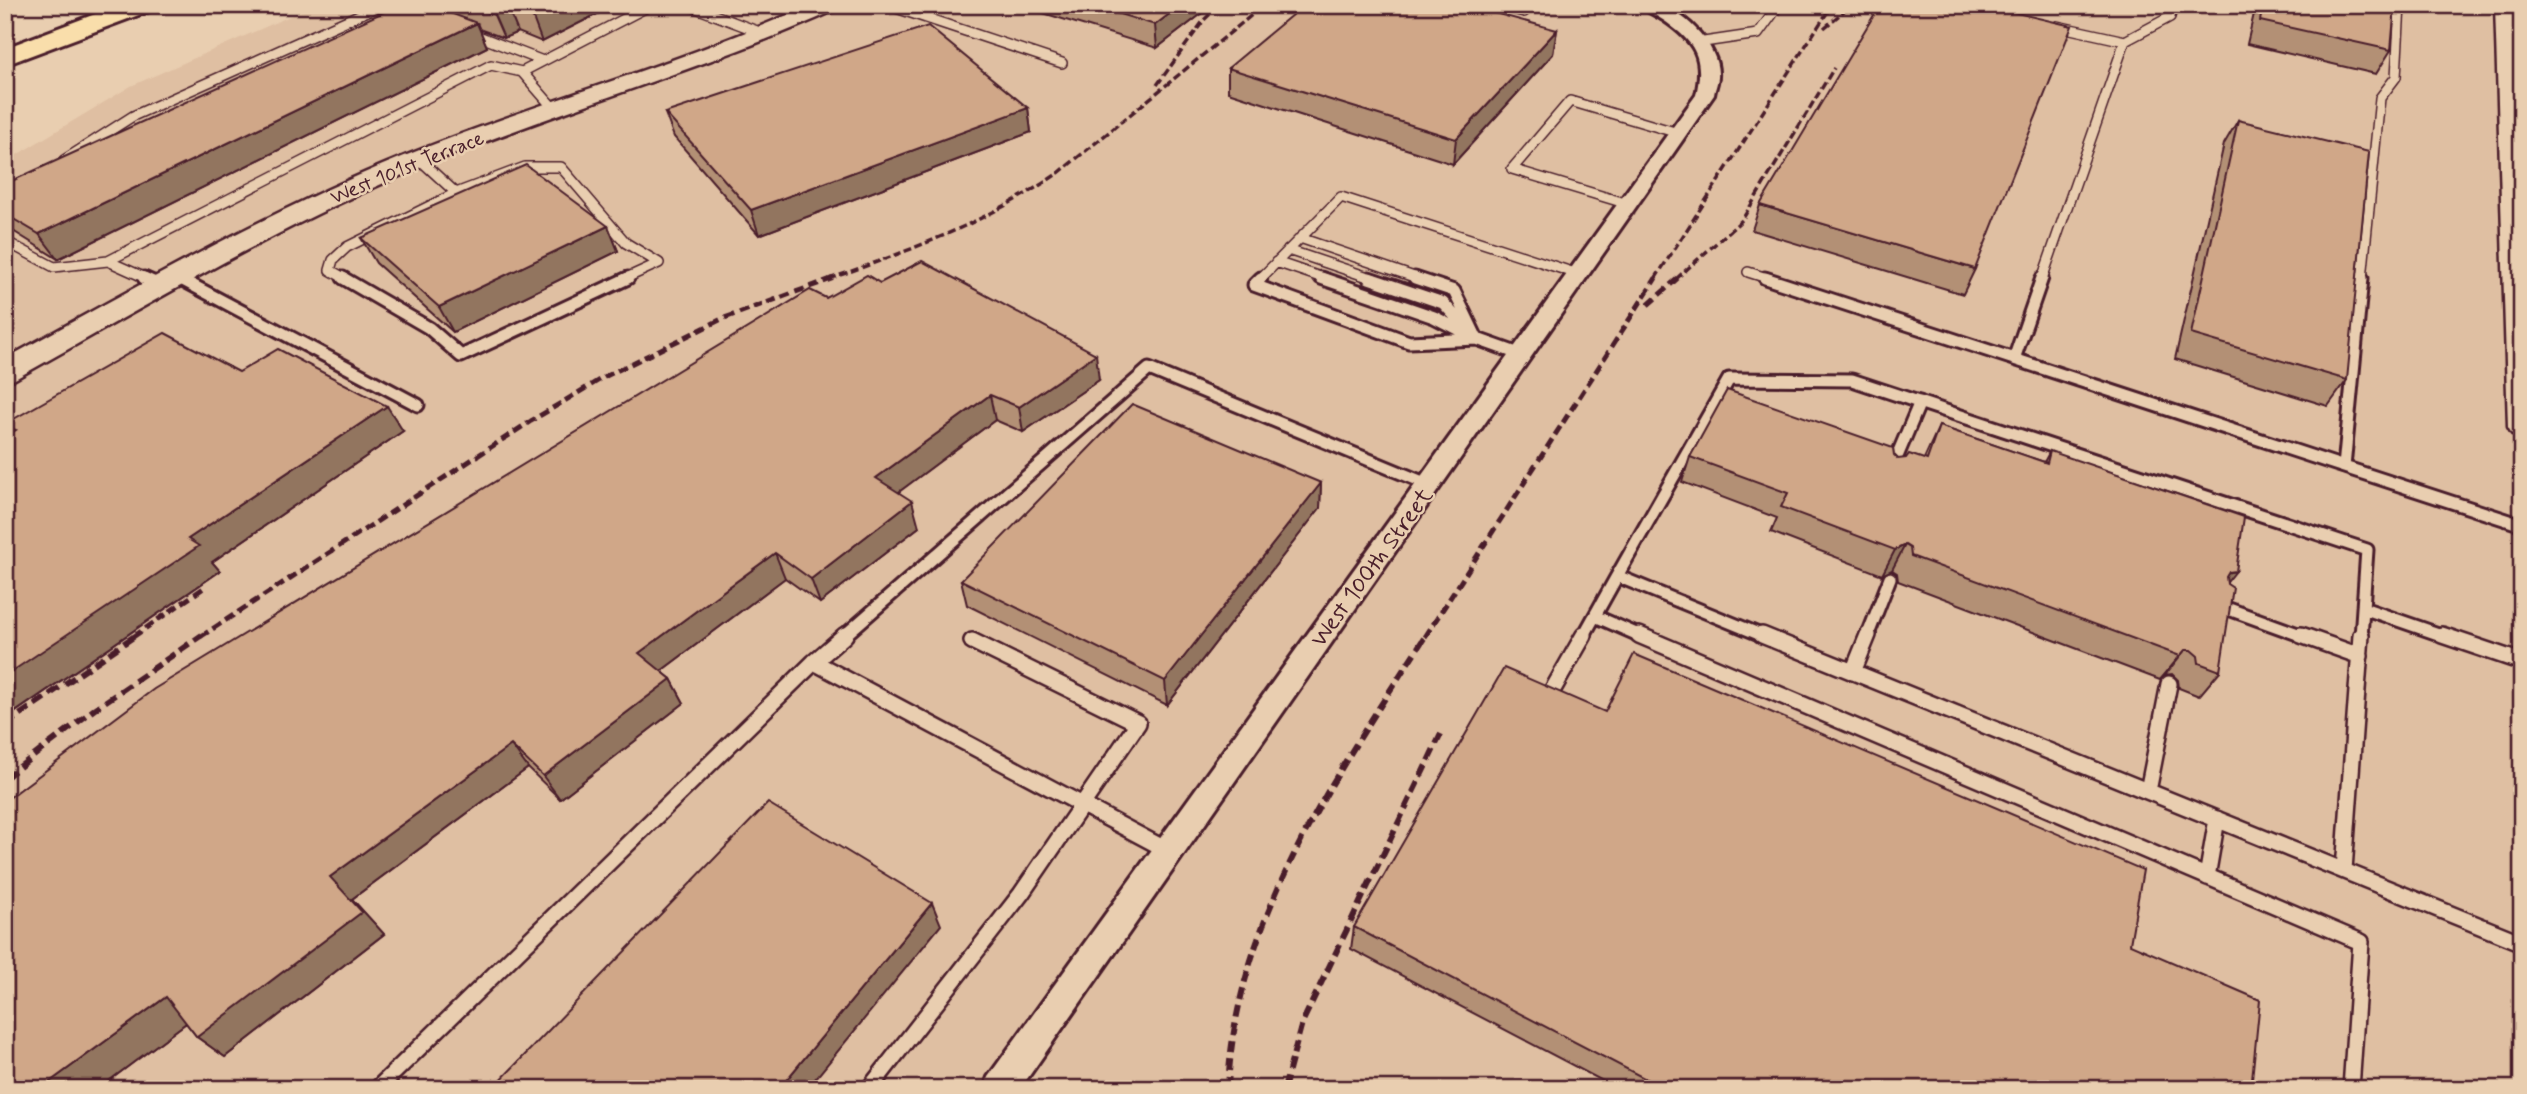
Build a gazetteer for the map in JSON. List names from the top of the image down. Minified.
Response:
{"streets":{"main road":["West 101st Terrace"],"street":["West 100th Street"]}}
